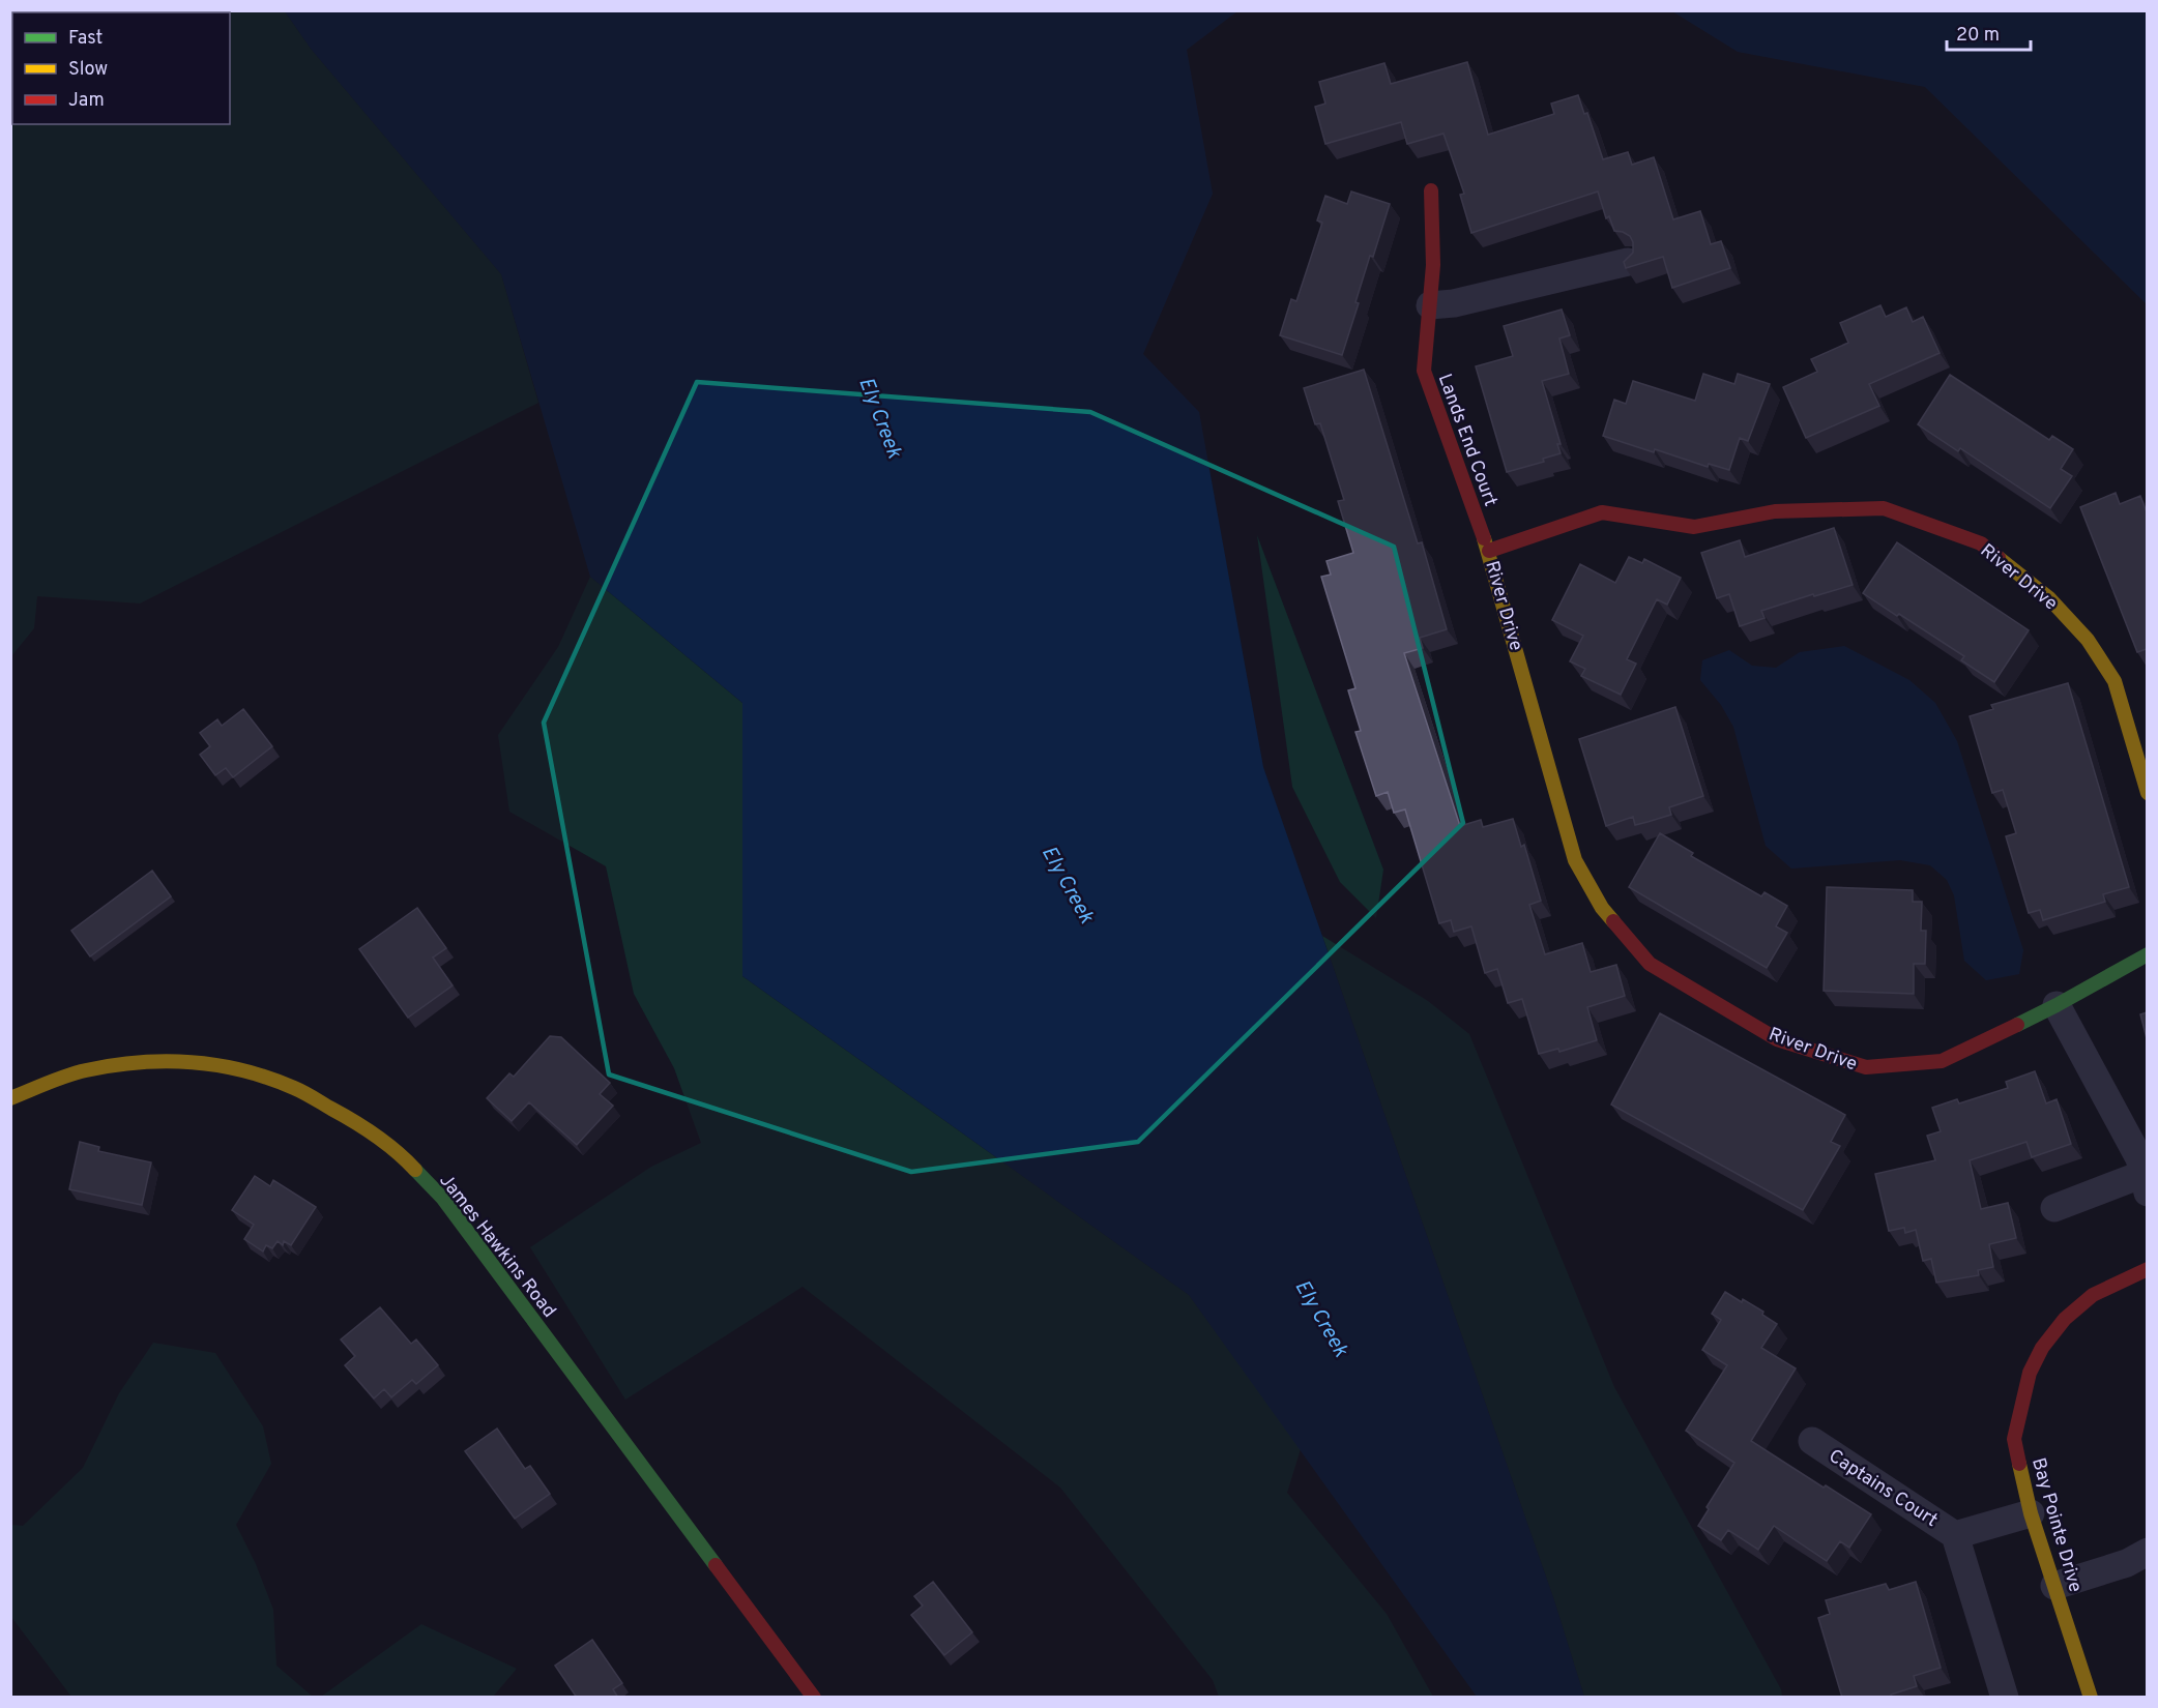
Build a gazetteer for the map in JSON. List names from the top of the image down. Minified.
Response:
{"streets":{"street":["Lands End Court","River Drive","James Hawkins Road","Captains Court","Bay Pointe Drive"]},"crossings":[["Lands End Court","River Drive"],["Captains Court","Bay Pointe Drive"]],"water":["Ely Creek"],"legend":["Fast","Slow","Jam"],"scale_bar":"20 m"}
